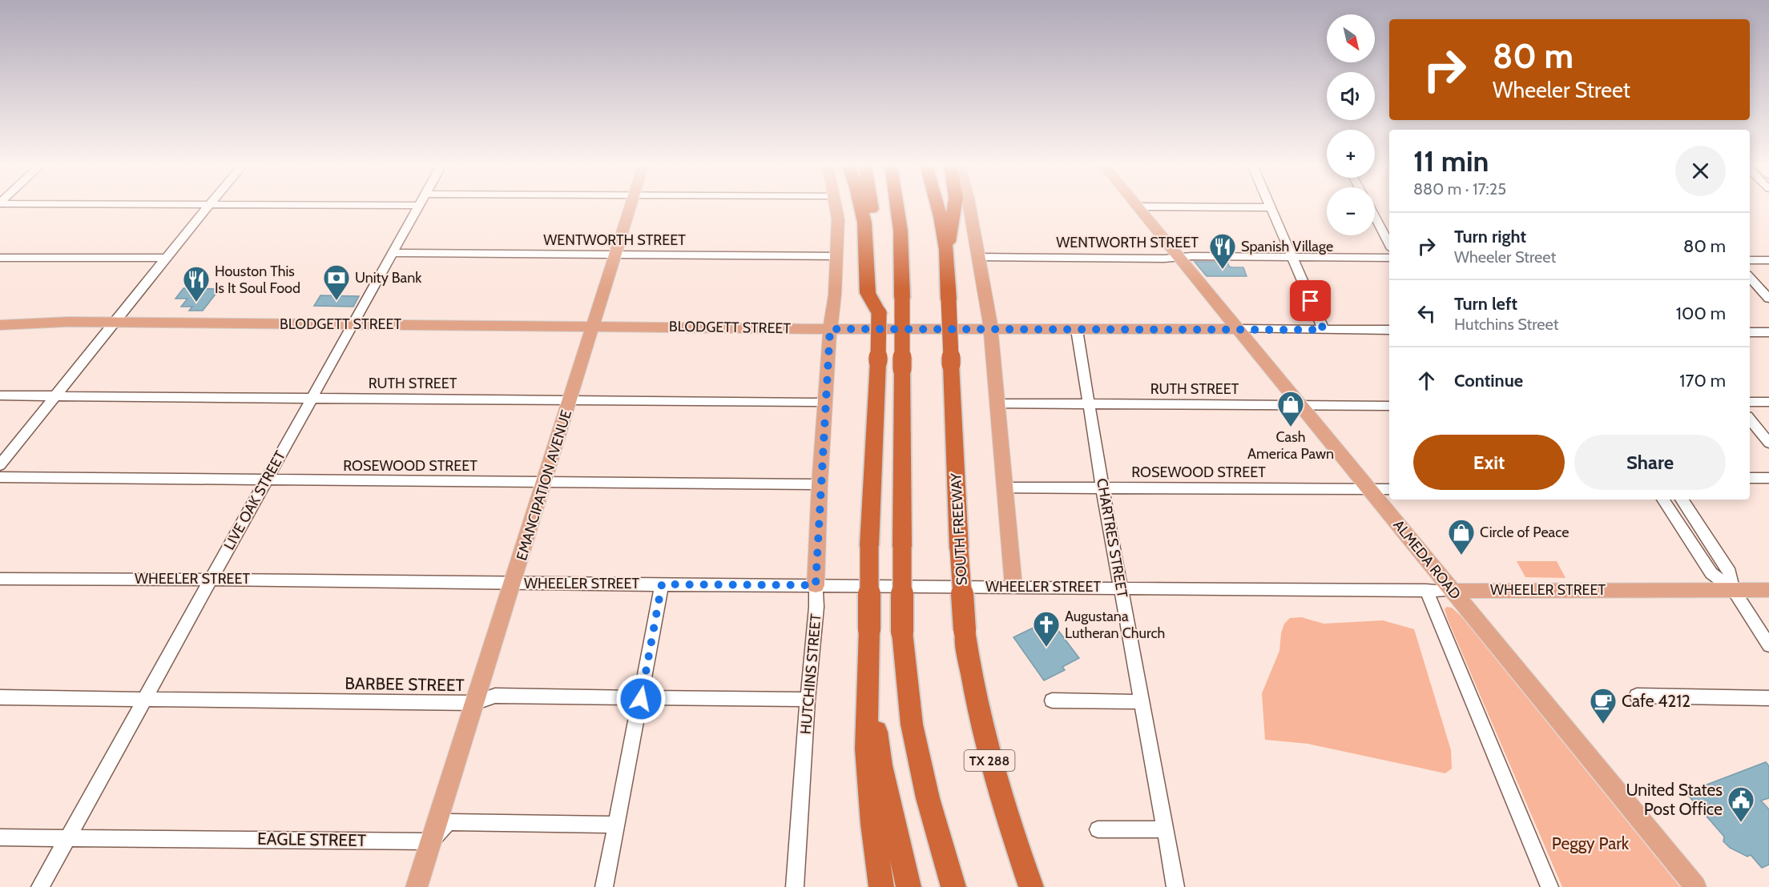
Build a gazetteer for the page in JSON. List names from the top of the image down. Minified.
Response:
{"streets":{"highway":["SOUTH FREEWAY","TX 288"],"main road":["BLODGETT STREET","EMANCIPATION AVENUE","ALMEDA ROAD","WHEELER STREET","HUTCHINS STREET"],"street":["WENTWORTH STREET","RUTH STREET","ROSEWOOD STREET","LIVE OAK STREET","CHARTRES STREET","BARBEE STREET","EAGLE STREET"]},"crossings":[["WENTWORTH STREET","EMANCIPATION AVENUE"],["WENTWORTH STREET","LIVE OAK STREET"],["WENTWORTH STREET","ALMEDA ROAD"],["WENTWORTH STREET","HUTCHINS STREET"],["BLODGETT STREET","EMANCIPATION AVENUE"],["BLODGETT STREET","LIVE OAK STREET"],["BLODGETT STREET","CHARTRES STREET"],["BLODGETT STREET","ALMEDA ROAD"],["BLODGETT STREET","HUTCHINS STREET"],["RUTH STREET","EMANCIPATION AVENUE"],["RUTH STREET","LIVE OAK STREET"],["RUTH STREET","CHARTRES STREET"],["RUTH STREET","ALMEDA ROAD"],["RUTH STREET","HUTCHINS STREET"],["ROSEWOOD STREET","EMANCIPATION AVENUE"],["ROSEWOOD STREET","LIVE OAK STREET"],["ROSEWOOD STREET","CHARTRES STREET"],["ROSEWOOD STREET","ALMEDA ROAD"],["ROSEWOOD STREET","HUTCHINS STREET"],["EMANCIPATION AVENUE","WHEELER STREET"],["EMANCIPATION AVENUE","BARBEE STREET"],["EMANCIPATION AVENUE","EAGLE STREET"],["LIVE OAK STREET","WHEELER STREET"],["LIVE OAK STREET","BARBEE STREET"],["LIVE OAK STREET","EAGLE STREET"],["CHARTRES STREET","WHEELER STREET"],["ALMEDA ROAD","WHEELER STREET"],["WHEELER STREET","HUTCHINS STREET"],["HUTCHINS STREET","BARBEE STREET"]],"parks":["Peggy Park"],"places":{"restaurant":["Spanish Village","Houston This Is It Soul Food"],"bank":["Unity Bank"],"shop":["Cash America Pawn","Circle of Peace"],"church":["Augustana Lutheran Church"],"cafe":["Cafe 4212"],"public building":["United States Post Office"]},"north":"bottom right","page":{"map_buttons":["+","−"],"turn":["80 m","Wheeler Street"],"heading":["11 min","880 m · 17:25"],"list":[{"name":"Turn right","note":"Wheeler Street","value":"80 m"},{"name":"Turn left","note":"Hutchins Street","value":"100 m"},{"name":"Continue","value":"170 m"}],"buttons":["Exit","Share"]}}
